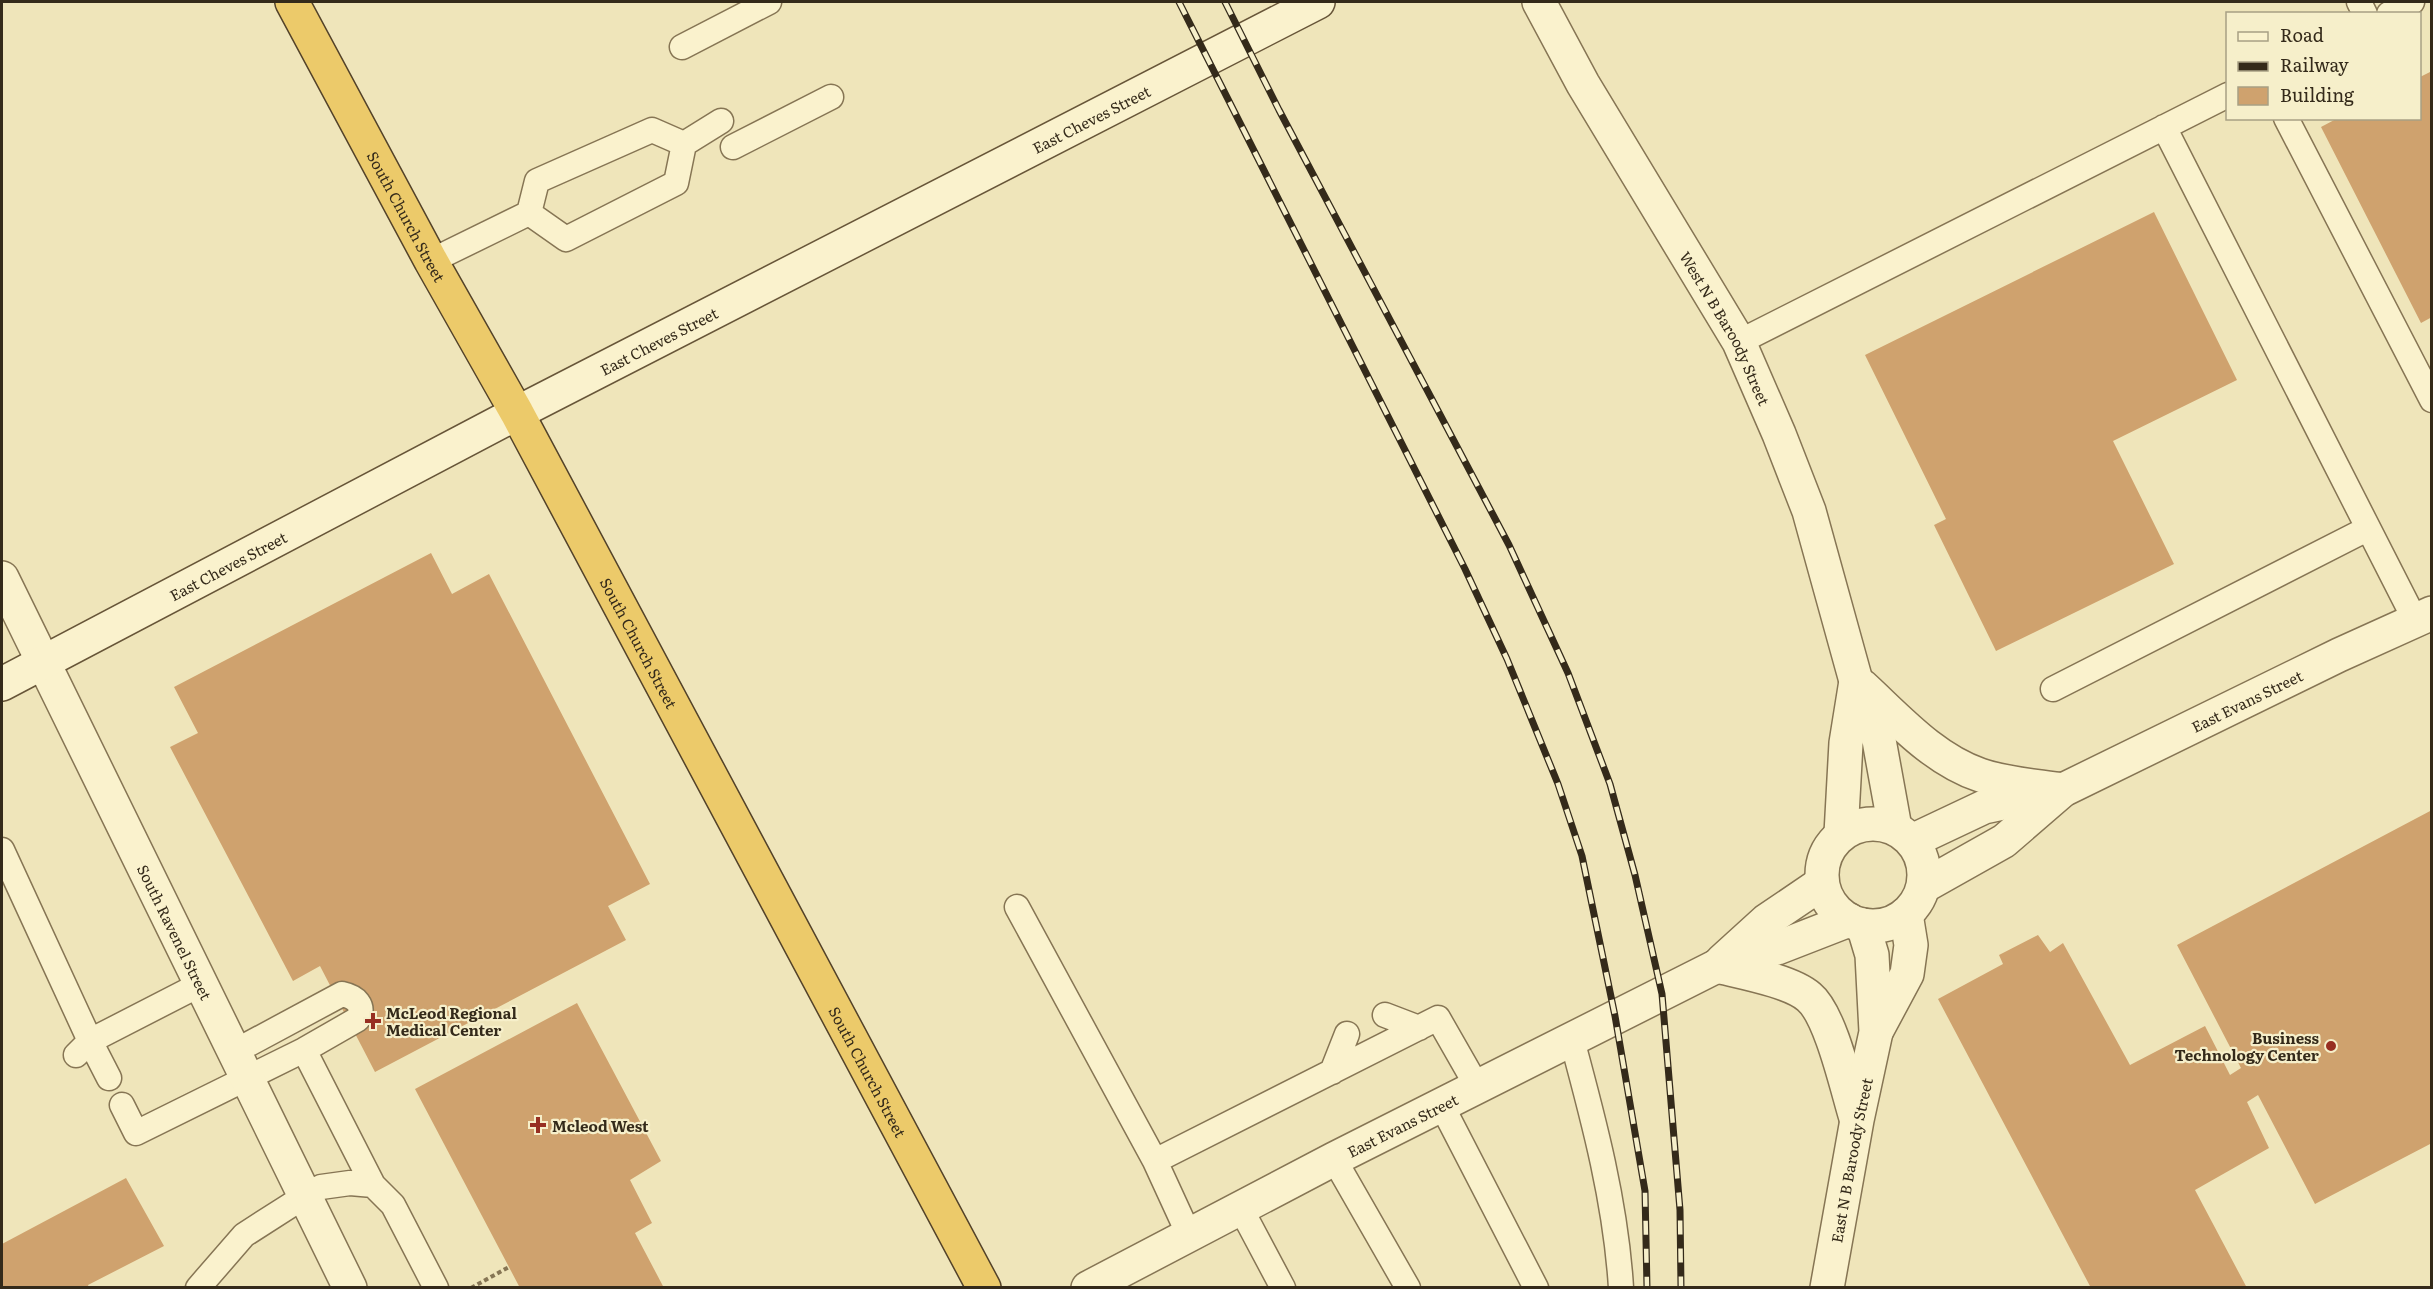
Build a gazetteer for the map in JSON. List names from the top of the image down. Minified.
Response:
{"streets":{"highway":["South Church Street"],"street":["East Cheves Street","West N B Baroody Street","East Evans Street","South Ravenel Street","East N B Baroody Street"]},"crossings":[["East Cheves Street","South Church Street"],["East Cheves Street","South Ravenel Street"],["West N B Baroody Street","East Evans Street"],["West N B Baroody Street","East N B Baroody Street"],["East Evans Street","East N B Baroody Street"]],"places":{"health":["McLeod Regional Medical Center","Mcleod West"],"other":["Business Technology Center"]},"legend":["Road","Railway","Building"]}
